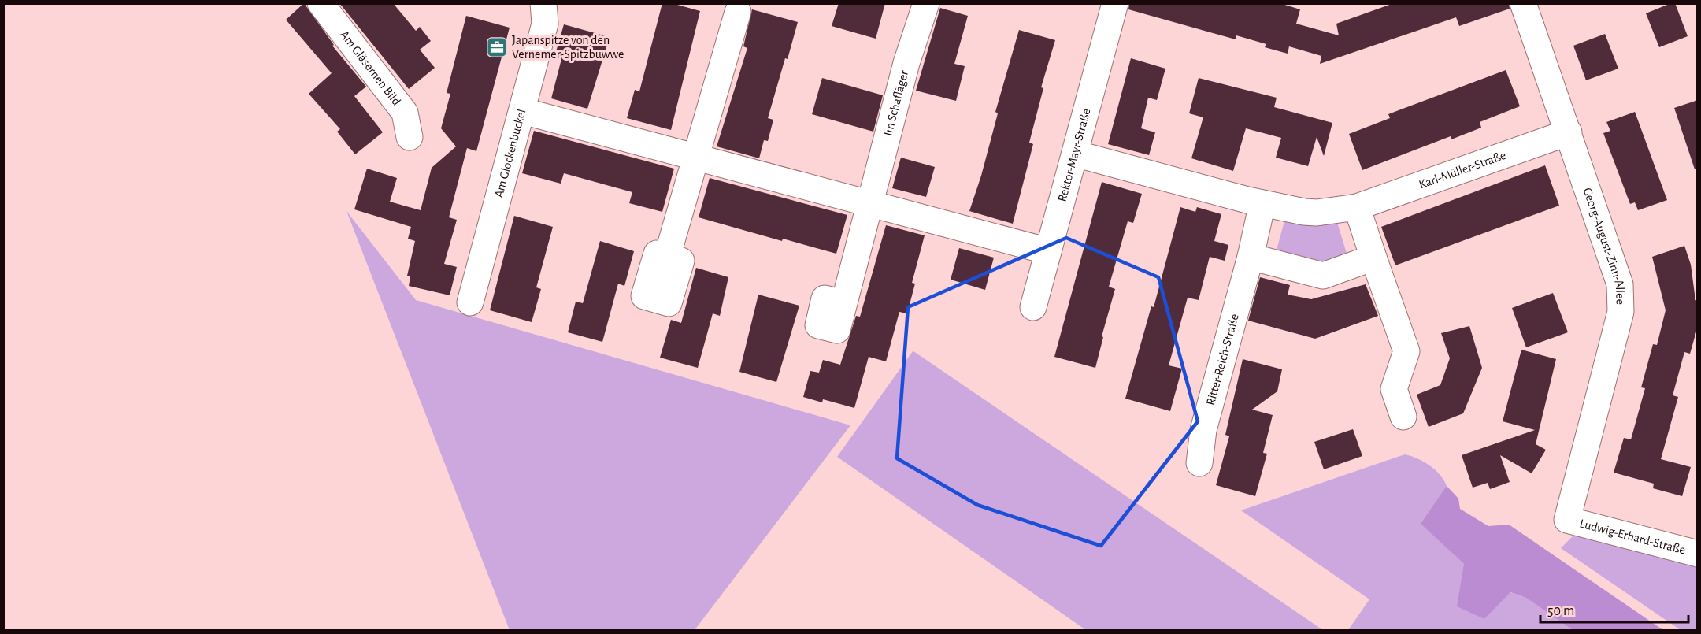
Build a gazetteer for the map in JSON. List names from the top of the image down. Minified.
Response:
{"streets":{"street":["Am Gläsernen Bild","Im Schafläger","Am Glockenbuckel","Rektor-Mayr-Straße","Karl-Müller-Straße","Georg-August-Zinn-Allee","Ritter-Reich-Straße","Ludwig-Erhard-Straße"]},"crossings":[["Rektor-Mayr-Straße","Karl-Müller-Straße"],["Karl-Müller-Straße","Georg-August-Zinn-Allee"],["Georg-August-Zinn-Allee","Ludwig-Erhard-Straße"]],"places":{"office":["Japanspitze von den Vernemer-Spitzbuwwe"]},"scale_bar":"50 m"}
